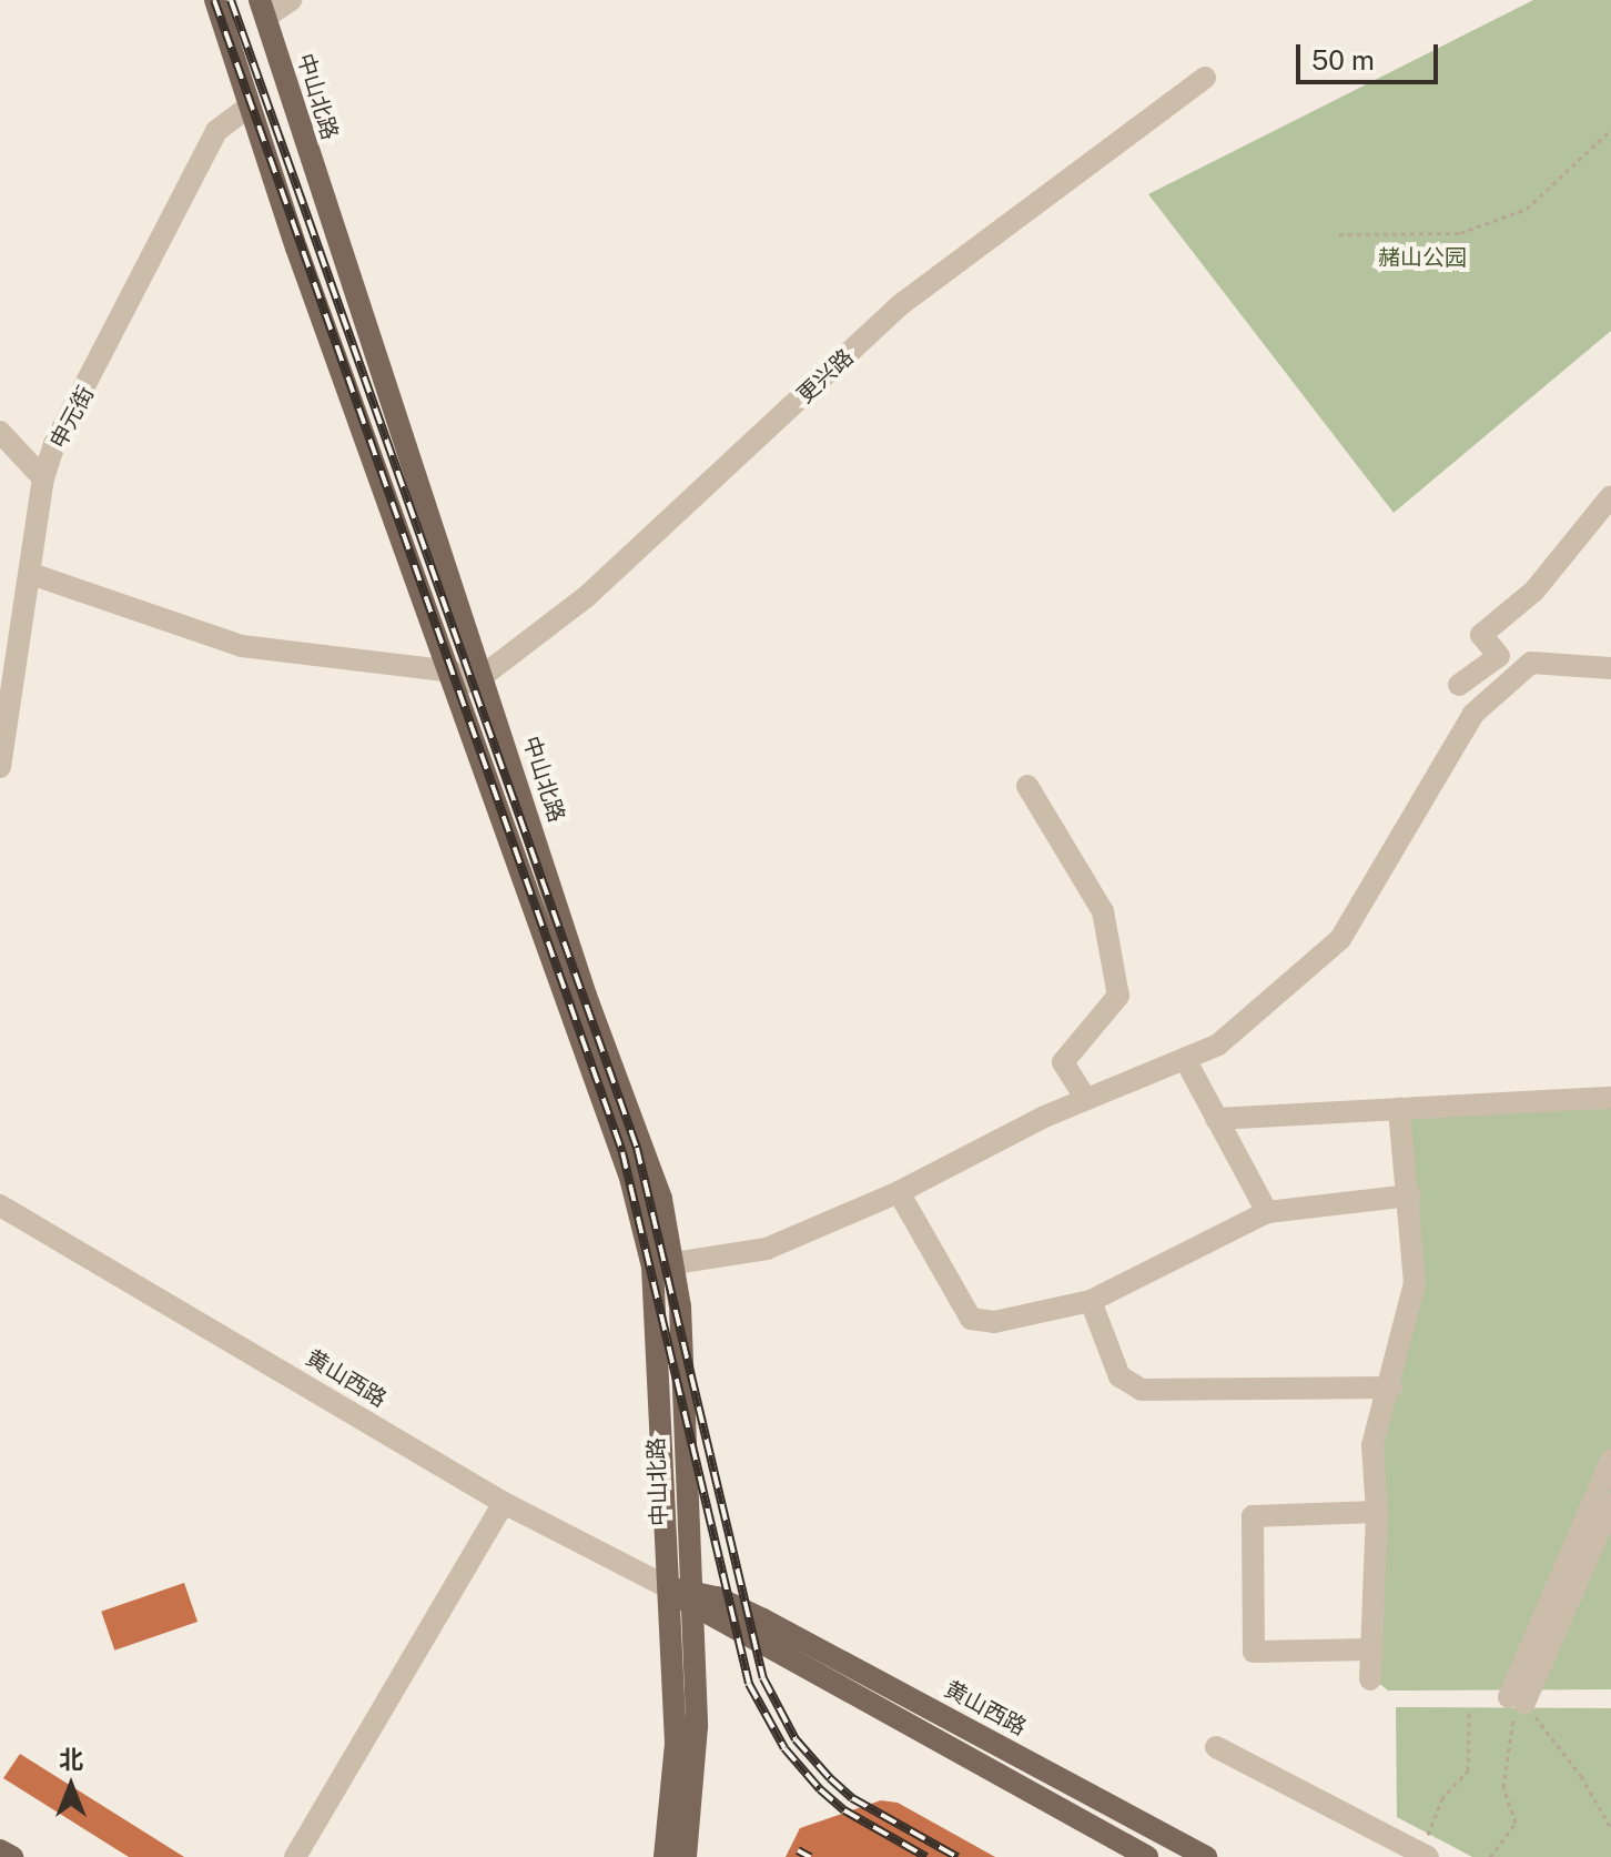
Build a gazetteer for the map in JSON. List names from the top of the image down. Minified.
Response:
{"streets":{"main road":["中山北路","黄山西路"],"street":["更兴路","申元街"]},"crossings":[["中山北路","更兴路"],["中山北路","黄山西路"]],"parks":["赭山公园"],"scale_bar":"50 m","north":"top"}
